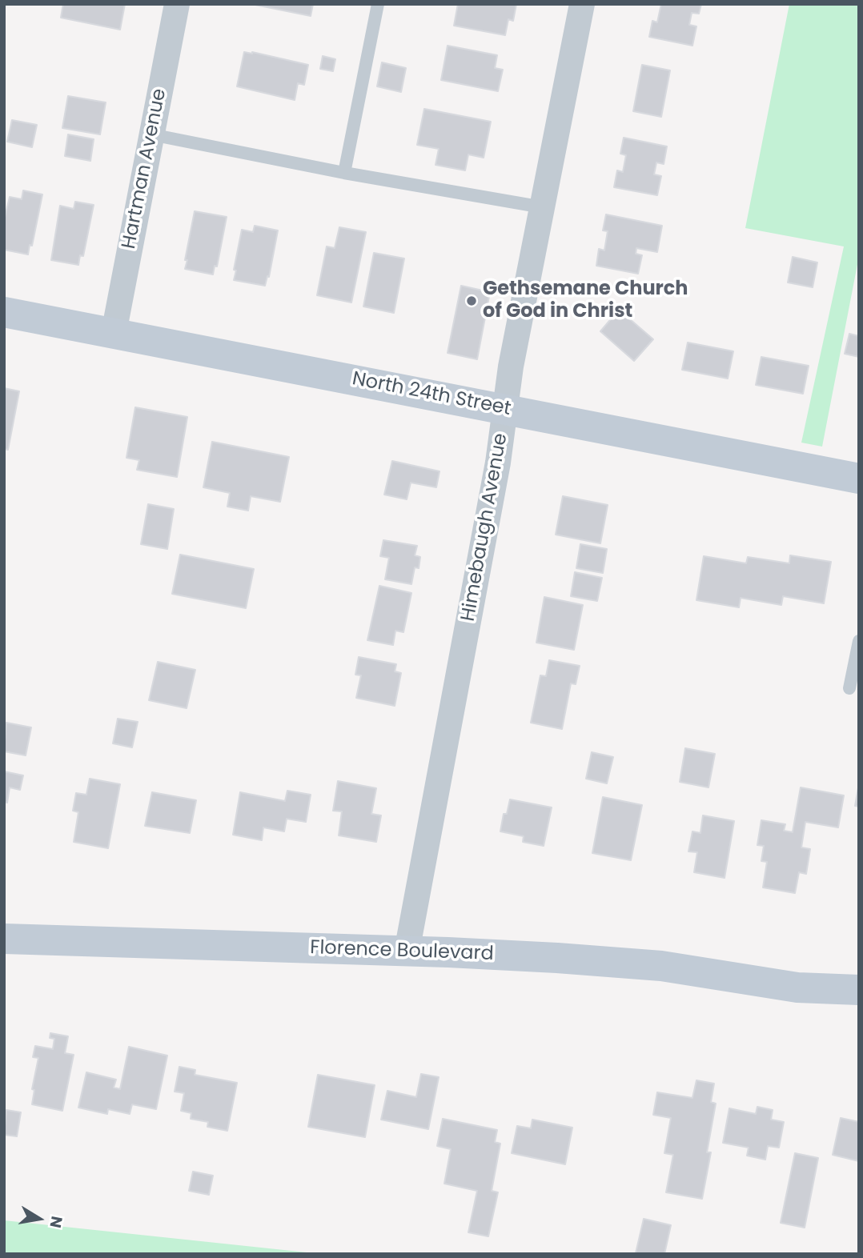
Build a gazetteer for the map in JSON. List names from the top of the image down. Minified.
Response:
{"streets":{"street":["Hartman Avenue","North 24th Street","Himebaugh Avenue","Florence Boulevard"]},"crossings":[["Hartman Avenue","North 24th Street"],["North 24th Street","Himebaugh Avenue"],["Himebaugh Avenue","Florence Boulevard"]],"places":["Gethsemane Church of God in Christ"],"north":"right"}
